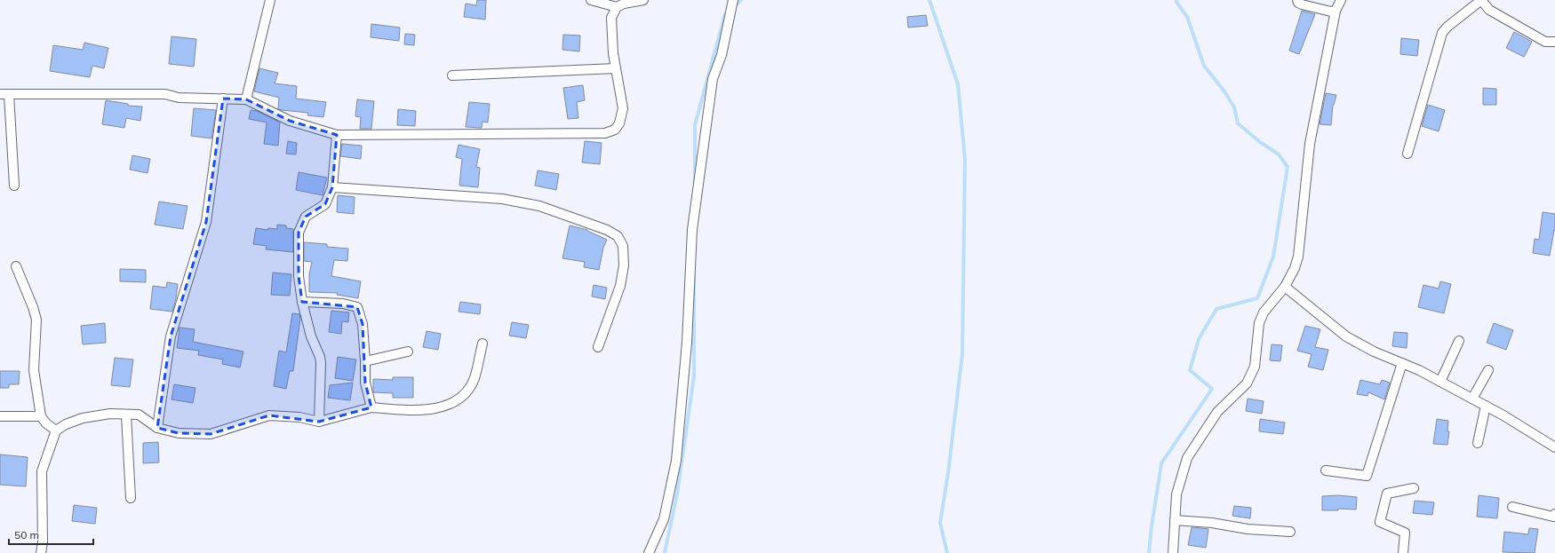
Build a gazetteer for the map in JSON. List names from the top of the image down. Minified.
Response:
{"scale_bar":"50 m"}
